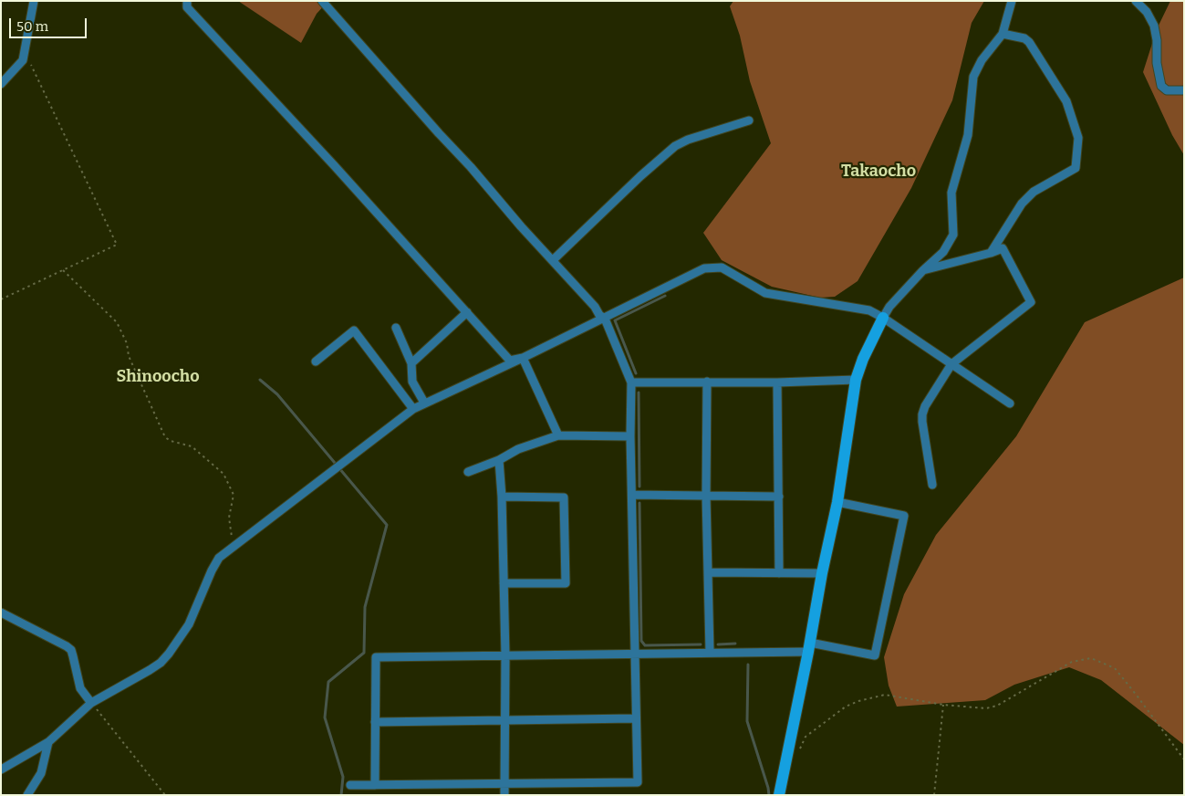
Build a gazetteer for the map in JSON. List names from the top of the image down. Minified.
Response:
{"districts":["Takaocho","Shinoocho"],"scale_bar":"50 m"}
